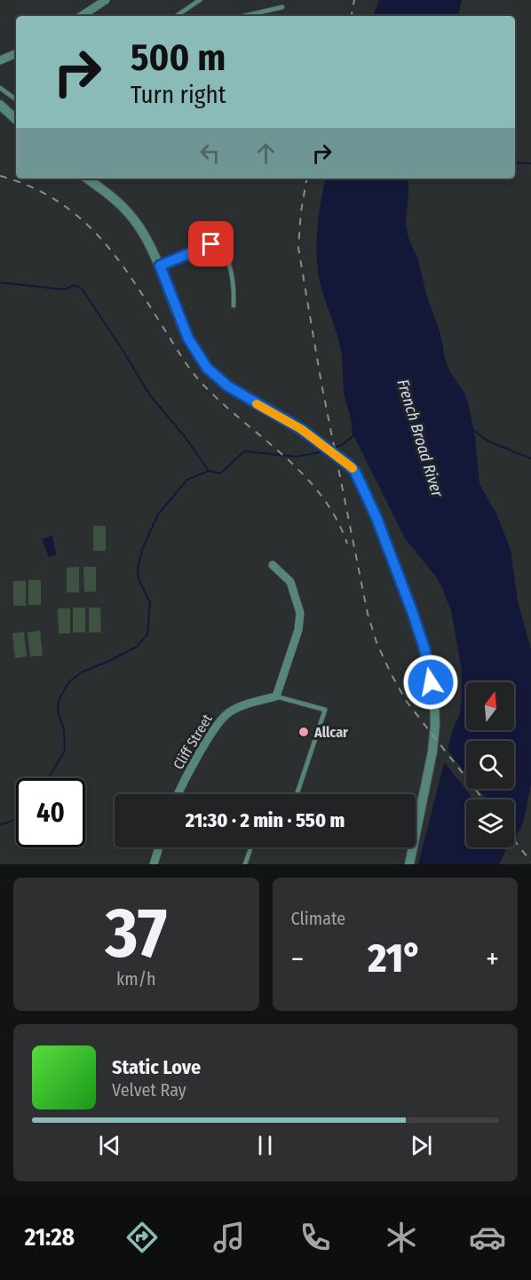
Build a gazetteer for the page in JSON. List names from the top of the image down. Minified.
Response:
{"streets":{"street":["Cliff Street"]},"water":["French Broad River"],"places":["Allcar"],"north":"top","page":{"turn":["500 m","Turn right"],"limit":"40","trip":"21:30 · 2 min · 550 m","tile":[["37","km/h"],"Climate"],"heat":["−","21°","+"],"song":["Static Love","Velvet Ray"],"tabs":"21:28"}}
